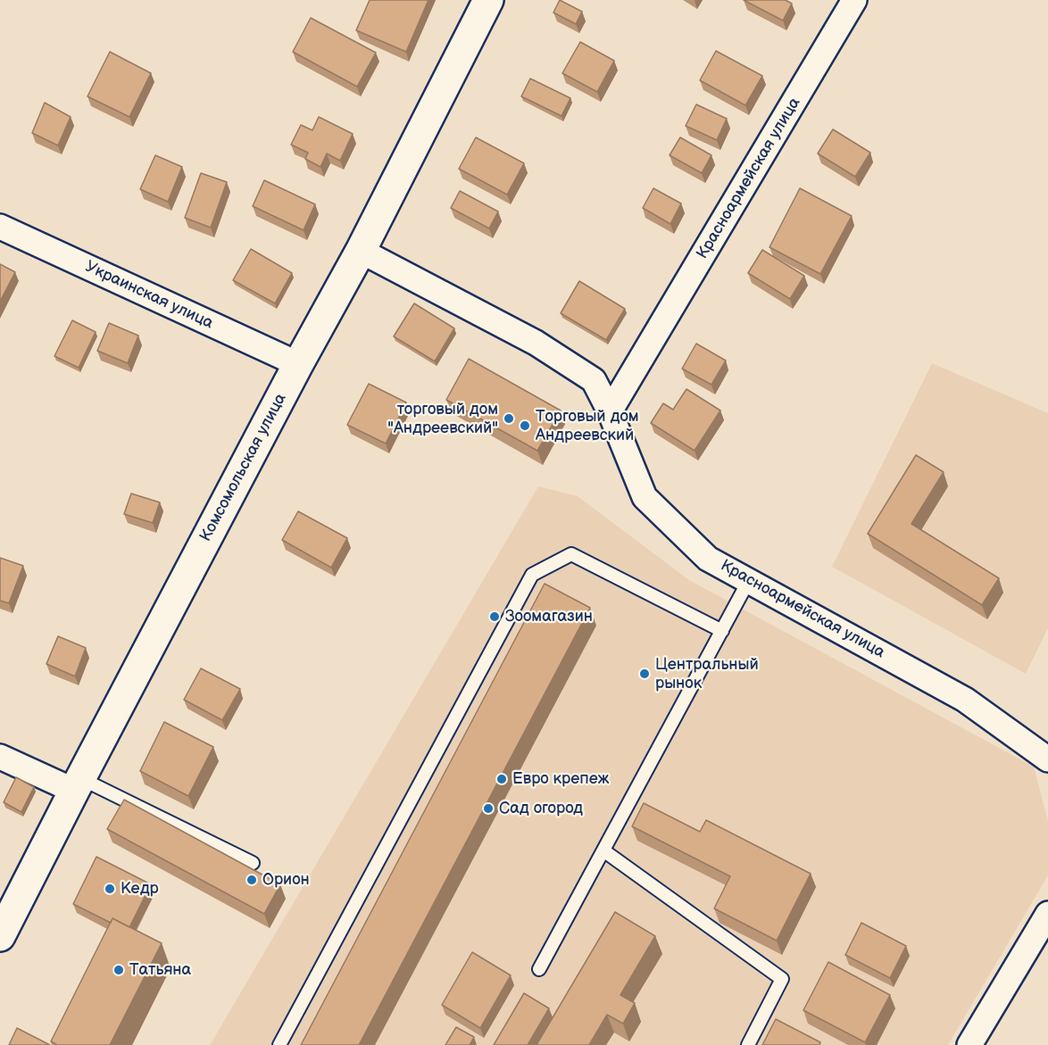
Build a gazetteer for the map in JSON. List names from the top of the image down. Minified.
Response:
{"streets":{"street":["Красноармейская улица","Украинская улица","Комсомольская улица"]},"crossings":[["Красноармейская улица","Комсомольская улица"],["Украинская улица","Комсомольская улица"]],"places":["торговый дом \"Андреевский\"","Торговый дом Андреевский","Зоомагазин","Центральный рынок","Евро крепеж","Сад огород","Орион","Кедр","Татьяна"]}
